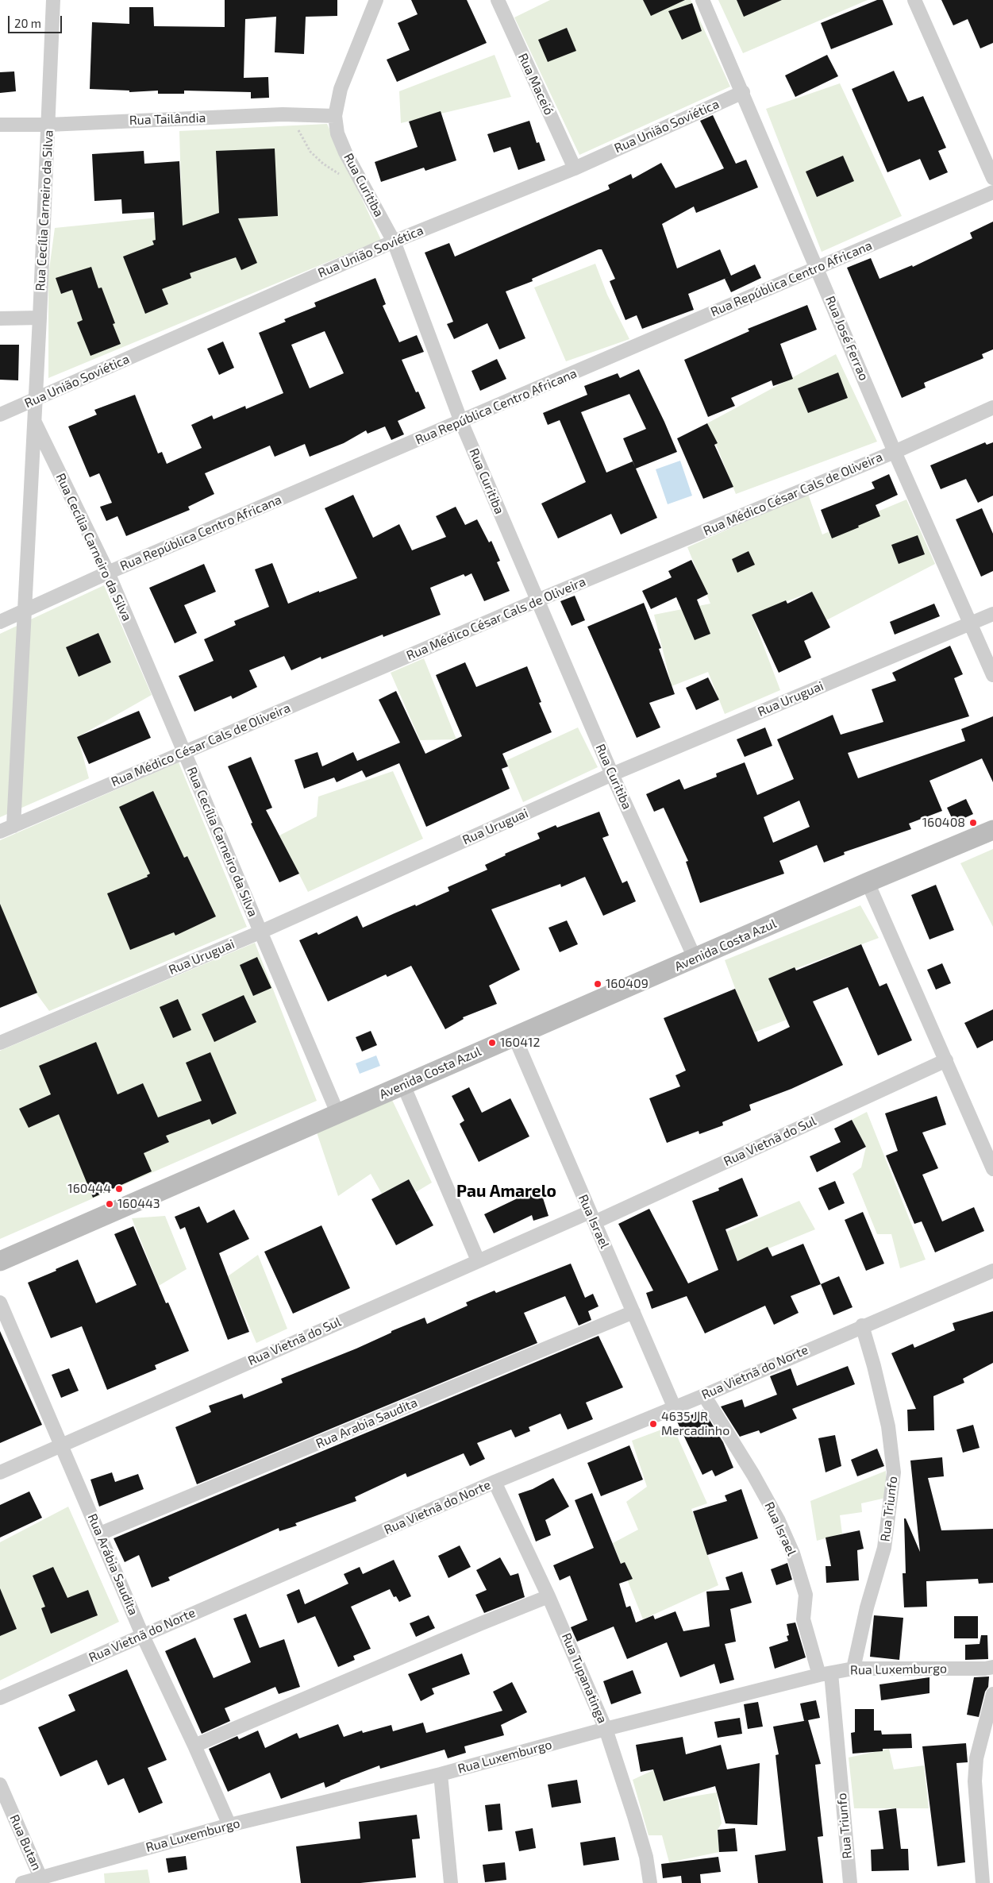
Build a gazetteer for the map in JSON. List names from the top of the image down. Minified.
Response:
{"streets":{"street":["Rua Maceió","Rua Tailândia","Rua União Soviética","Rua Curitiba","Rua Cecília Carneiro da Silva","Rua República Centro Africana","Rua José Ferrao","Rua Médico César Cals de Oliveira","Rua Uruguai","Avenida Costa Azul","Rua Vietnã do Sul","Rua Israel","Rua Vietnã do Norte","Rua Arabia Saudita","Rua Triunfo","Rua Arábia Saudita","Rua Luxemburgo","Rua Tupanatinga","Rua Butan"]},"crossings":[["Rua Maceió","Rua União Soviética"],["Rua Tailândia","Rua Curitiba"],["Rua Tailândia","Rua Cecília Carneiro da Silva"],["Rua União Soviética","Rua Curitiba"],["Rua União Soviética","Rua Cecília Carneiro da Silva"],["Rua União Soviética","Rua José Ferrao"],["Rua Curitiba","Rua República Centro Africana"],["Rua Curitiba","Rua Médico César Cals de Oliveira"],["Rua Curitiba","Rua Uruguai"],["Rua Curitiba","Avenida Costa Azul"],["Rua Cecília Carneiro da Silva","Rua República Centro Africana"],["Rua Cecília Carneiro da Silva","Rua Médico César Cals de Oliveira"],["Rua Cecília Carneiro da Silva","Rua Uruguai"],["Rua Cecília Carneiro da Silva","Avenida Costa Azul"],["Rua República Centro Africana","Rua José Ferrao"],["Rua José Ferrao","Rua Médico César Cals de Oliveira"],["Rua José Ferrao","Rua Uruguai"],["Avenida Costa Azul","Rua Israel"],["Rua Vietnã do Sul","Rua Israel"],["Rua Vietnã do Sul","Rua Arábia Saudita"],["Rua Israel","Rua Vietnã do Norte"],["Rua Israel","Rua Arabia Saudita"],["Rua Israel","Rua Triunfo"],["Rua Israel","Rua Luxemburgo"],["Rua Vietnã do Norte","Rua Triunfo"],["Rua Vietnã do Norte","Rua Arábia Saudita"],["Rua Vietnã do Norte","Rua Tupanatinga"],["Rua Arabia Saudita","Rua Arábia Saudita"],["Rua Triunfo","Rua Luxemburgo"],["Rua Arábia Saudita","Rua Luxemburgo"],["Rua Luxemburgo","Rua Tupanatinga"],["Rua Luxemburgo","Rua Butan"]],"districts":["Pau Amarelo"],"places":["160408","160409","160412","160444","160443","4635 J R Mercadinho"],"scale_bar":"20 m"}
